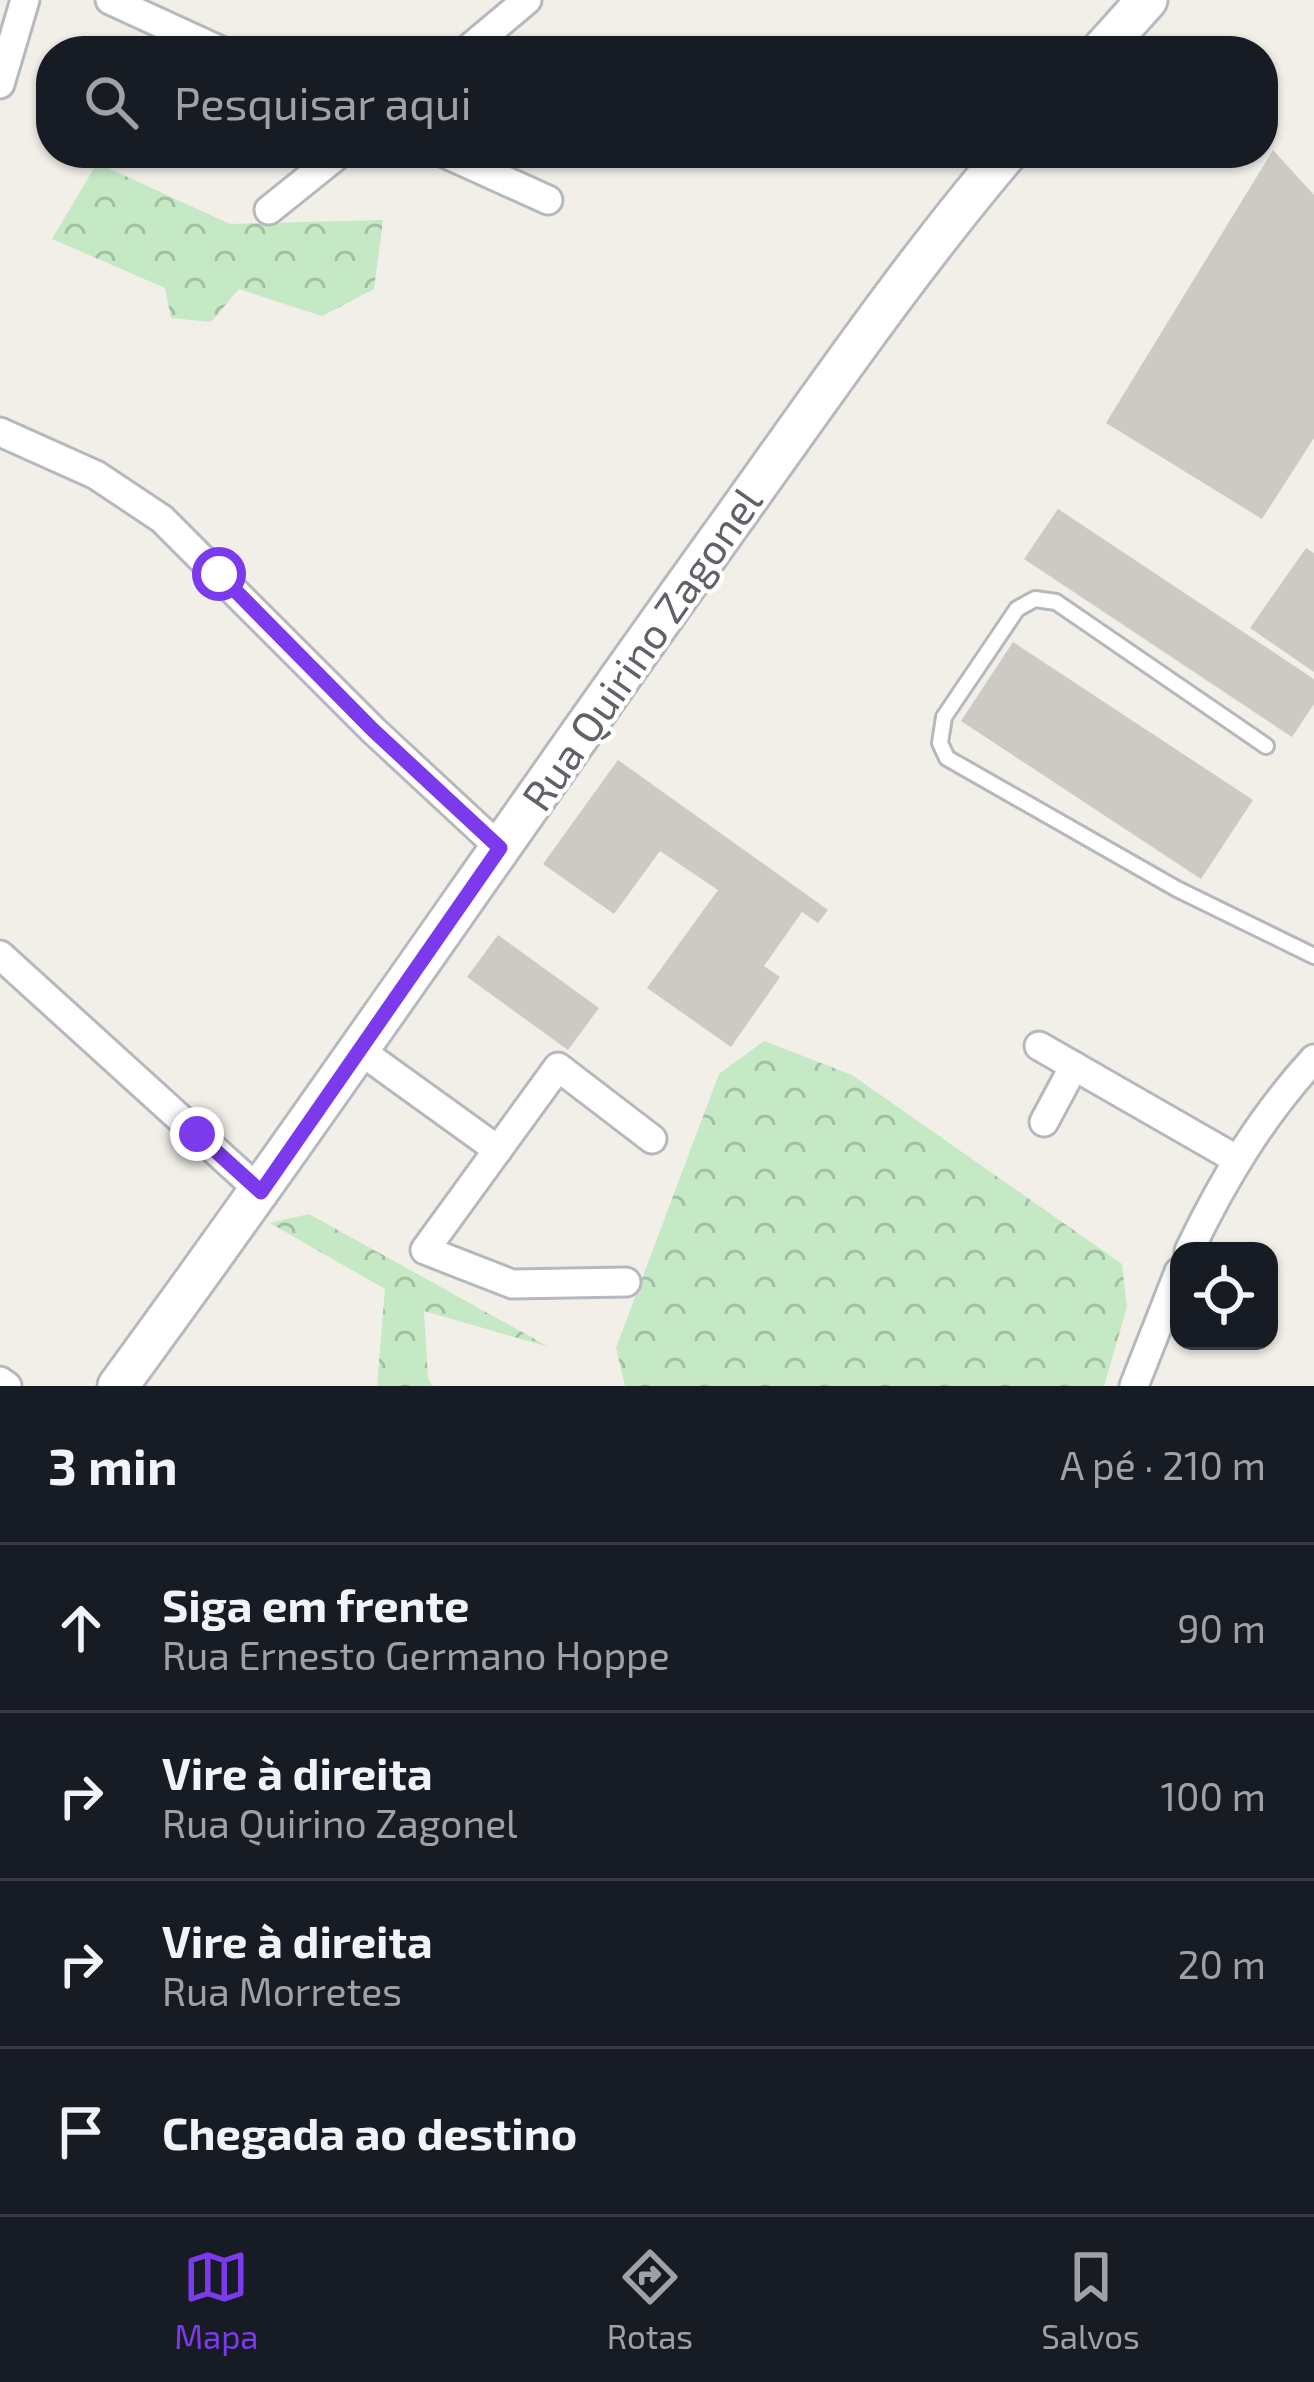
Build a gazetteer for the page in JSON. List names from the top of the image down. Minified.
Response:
{"streets":{"street":["Rua Quirino Zagonel"]},"page":{"search":"Pesquisar aqui","heading":["3 min","A pé · 210 m"],"list":[["Siga em frente","Rua Ernesto Germano Hoppe","90 m"],["Vire à direita","Rua Quirino Zagonel","100 m"],["Vire à direita","Rua Morretes","20 m"],"Chegada ao destino"],"nav":["Mapa","Rotas","Salvos"]}}
